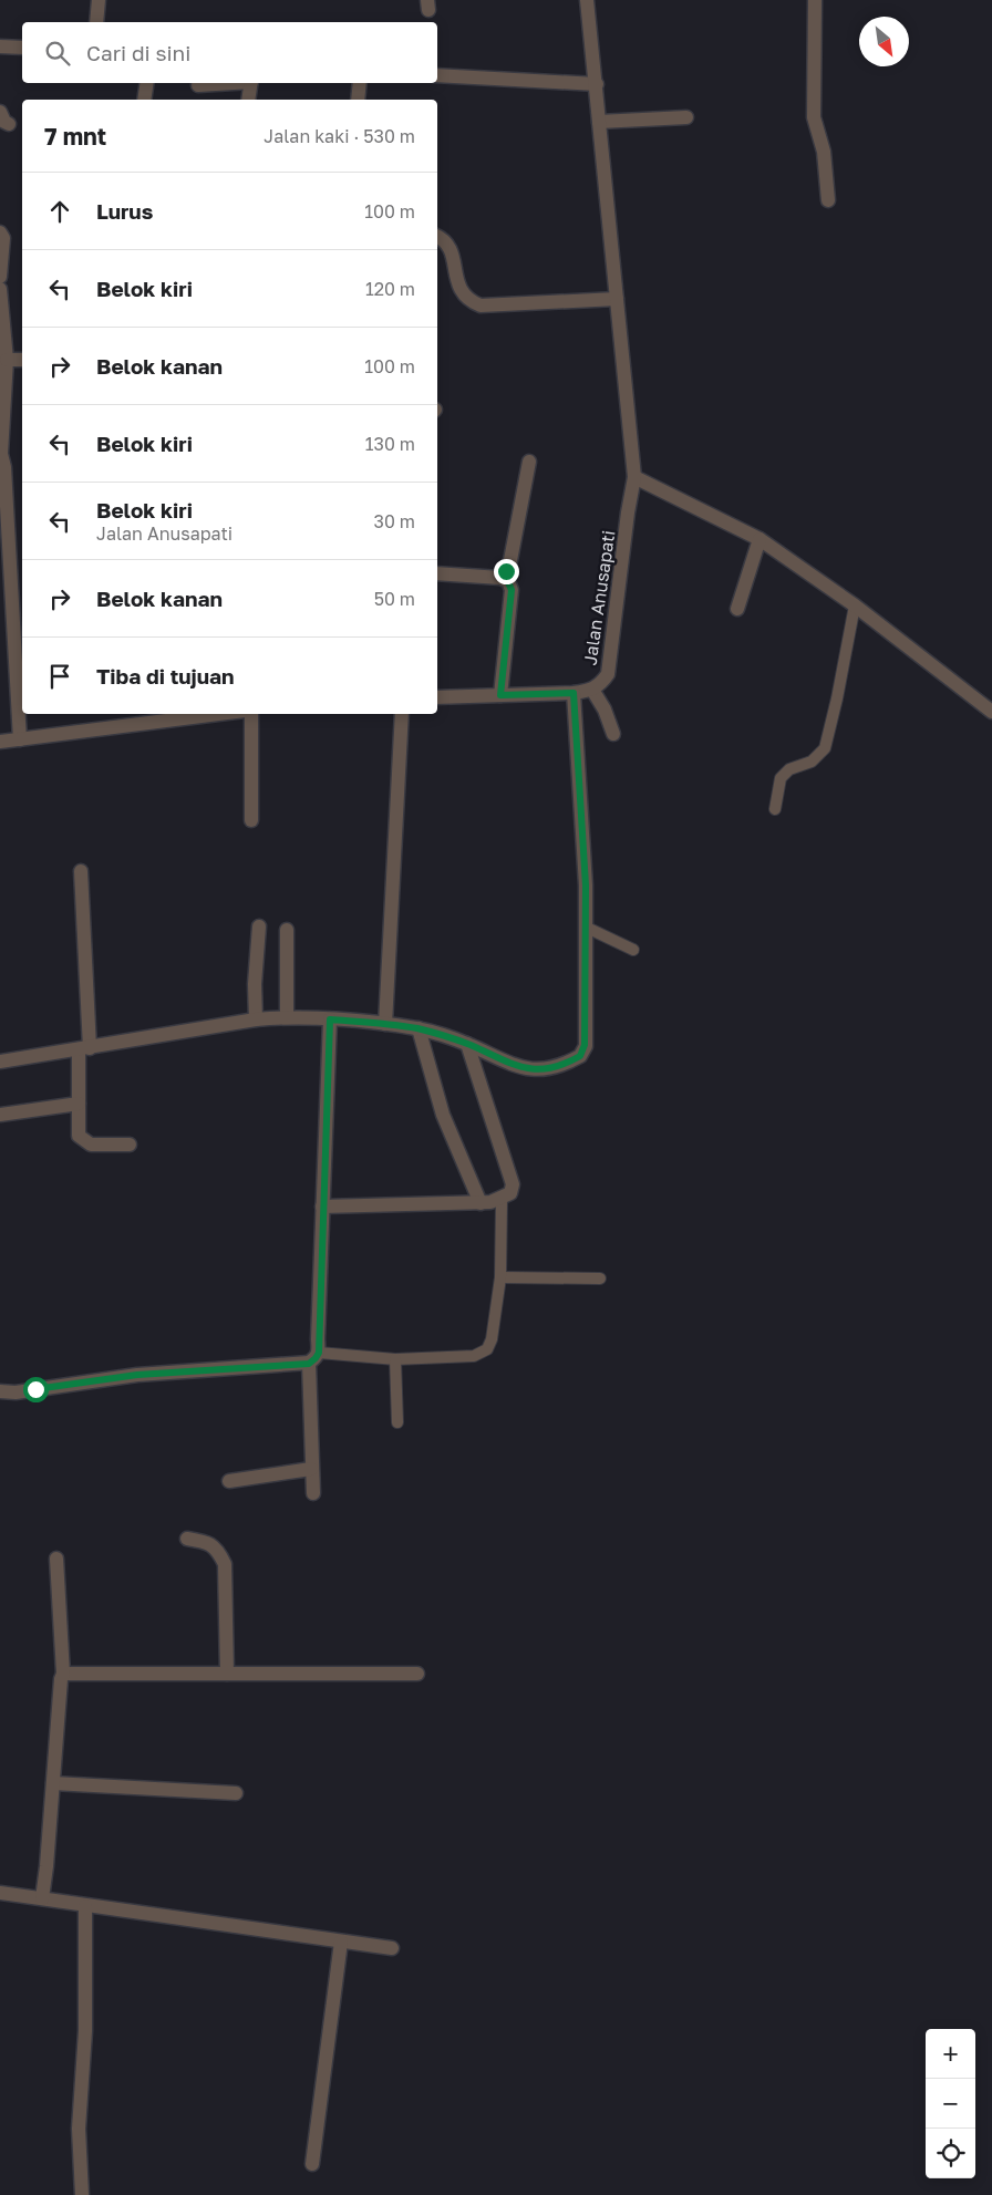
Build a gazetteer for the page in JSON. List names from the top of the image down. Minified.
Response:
{"streets":{"street":["Jalan Anusapati"]},"north":"bottom right","page":{"search":"Cari di sini","heading":["7 mnt","Jalan kaki · 530 m"],"list":[["Lurus","100 m"],["Belok kiri","120 m"],["Belok kanan","100 m"],["Belok kiri","130 m"],["Belok kiri","Jalan Anusapati","30 m"],["Belok kanan","50 m"],"Tiba di tujuan"],"map_buttons":["+","−"]}}
